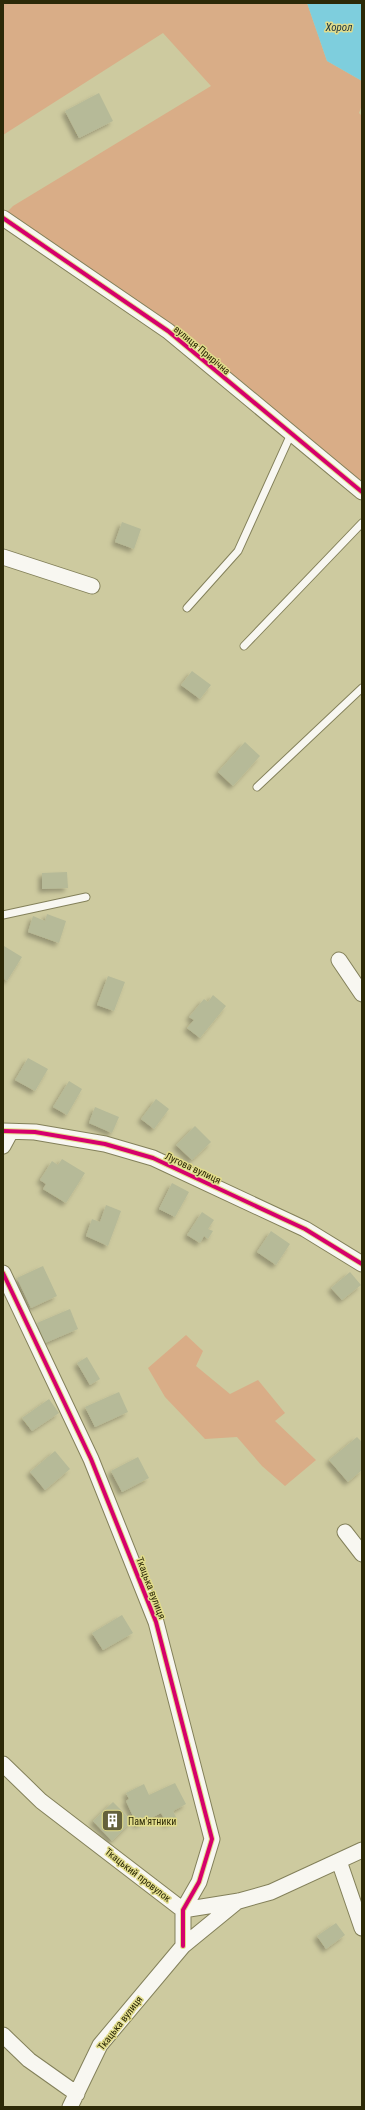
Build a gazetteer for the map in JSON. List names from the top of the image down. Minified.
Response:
{"streets":{"street":["вулиця Прирічна","Лугова вулиця","Ткацька вулиця","Ткацький провулок"]},"crossings":[["Ткацька вулиця","Ткацький провулок"]],"water":["Хорол"],"places":{"building":["Пам'ятники"]}}
